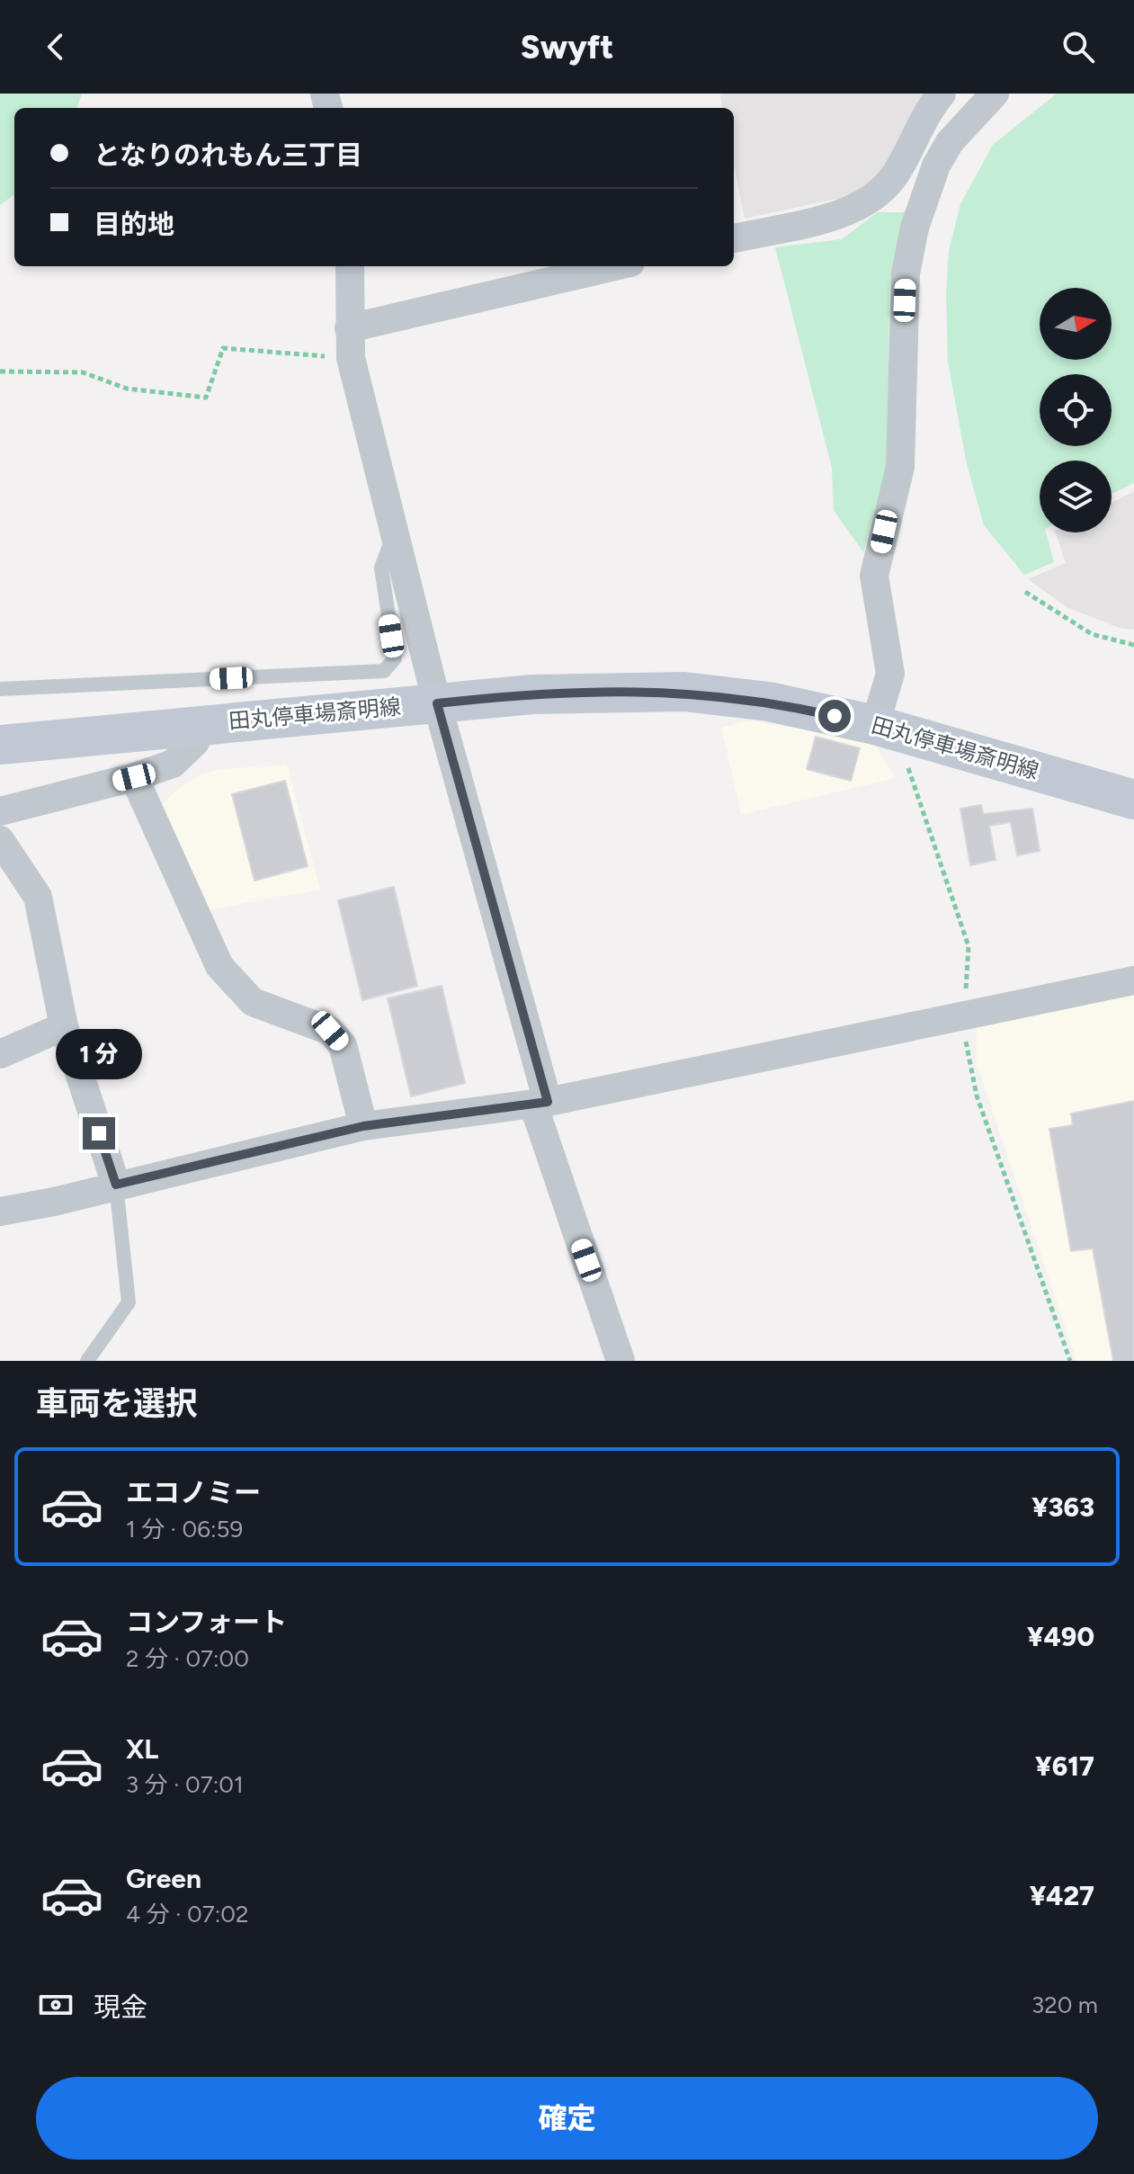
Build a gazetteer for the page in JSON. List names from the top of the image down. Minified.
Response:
{"streets":{"main road":["田丸停車場斎明線"]},"north":"right","page":{"header":"Swyft","banner":["となりのれもん三丁目","目的地"],"bubble":"1 分","heading":"車両を選択","list":[{"name":"エコノミー","note":"1 分 · 06:59","value":"¥363"},{"name":"コンフォート","note":"2 分 · 07:00","value":"¥490"},{"name":"XL","note":"3 分 · 07:01","value":"¥617"},{"name":"Green","note":"4 分 · 07:02","value":"¥427"}],"pay":["現金","320 m"],"buttons":"確定"}}
